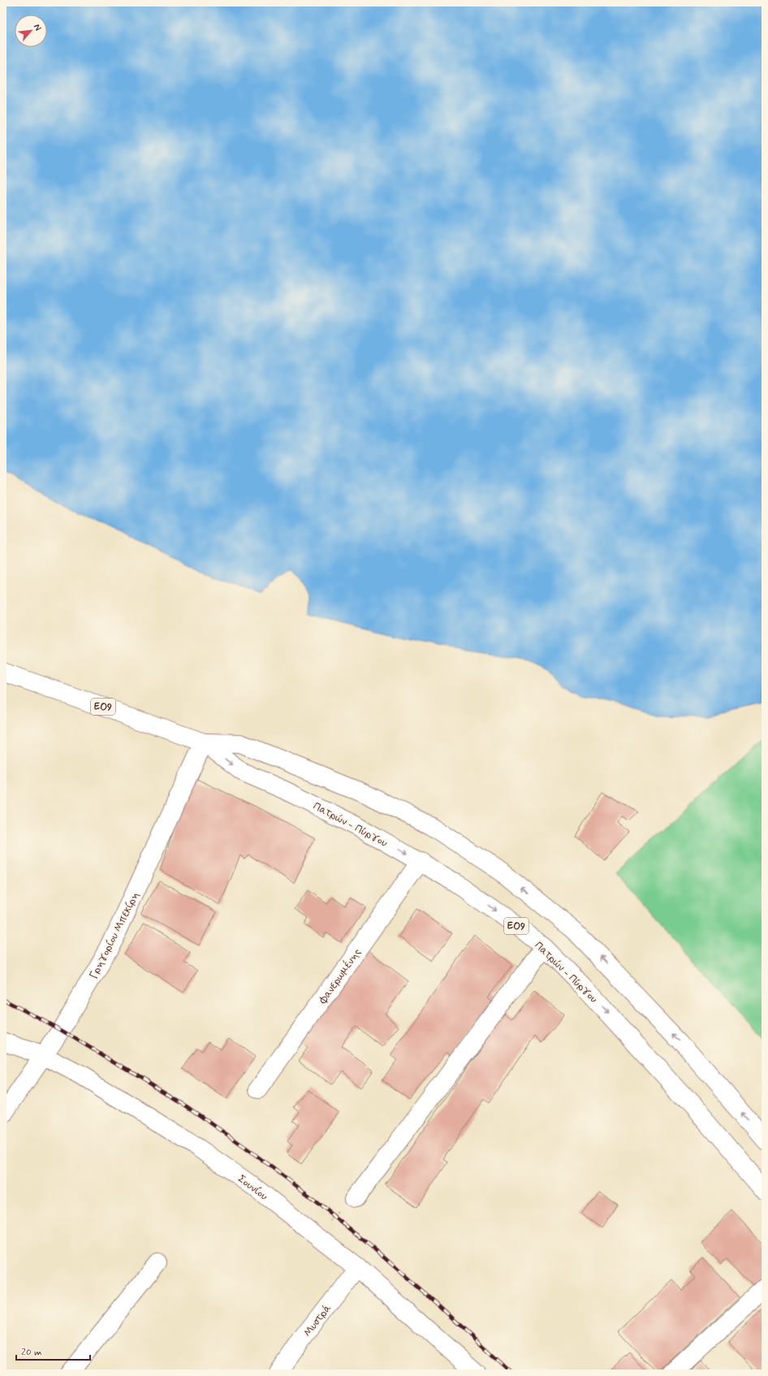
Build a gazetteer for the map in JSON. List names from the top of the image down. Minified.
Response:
{"streets":{"street":["ΕΟ9","Πατρών - Πύργου","Γρηγορίου Μπεκίρη","Φανερωμένης","Σουνίου","Μυστρά"]},"crossings":[["Πατρών - Πύργου","Γρηγορίου Μπεκίρη"],["Πατρών - Πύργου","Φανερωμένης"],["Γρηγορίου Μπεκίρη","Σουνίου"],["Σουνίου","Μυστρά"]],"scale_bar":"20 m","north":"top right"}
